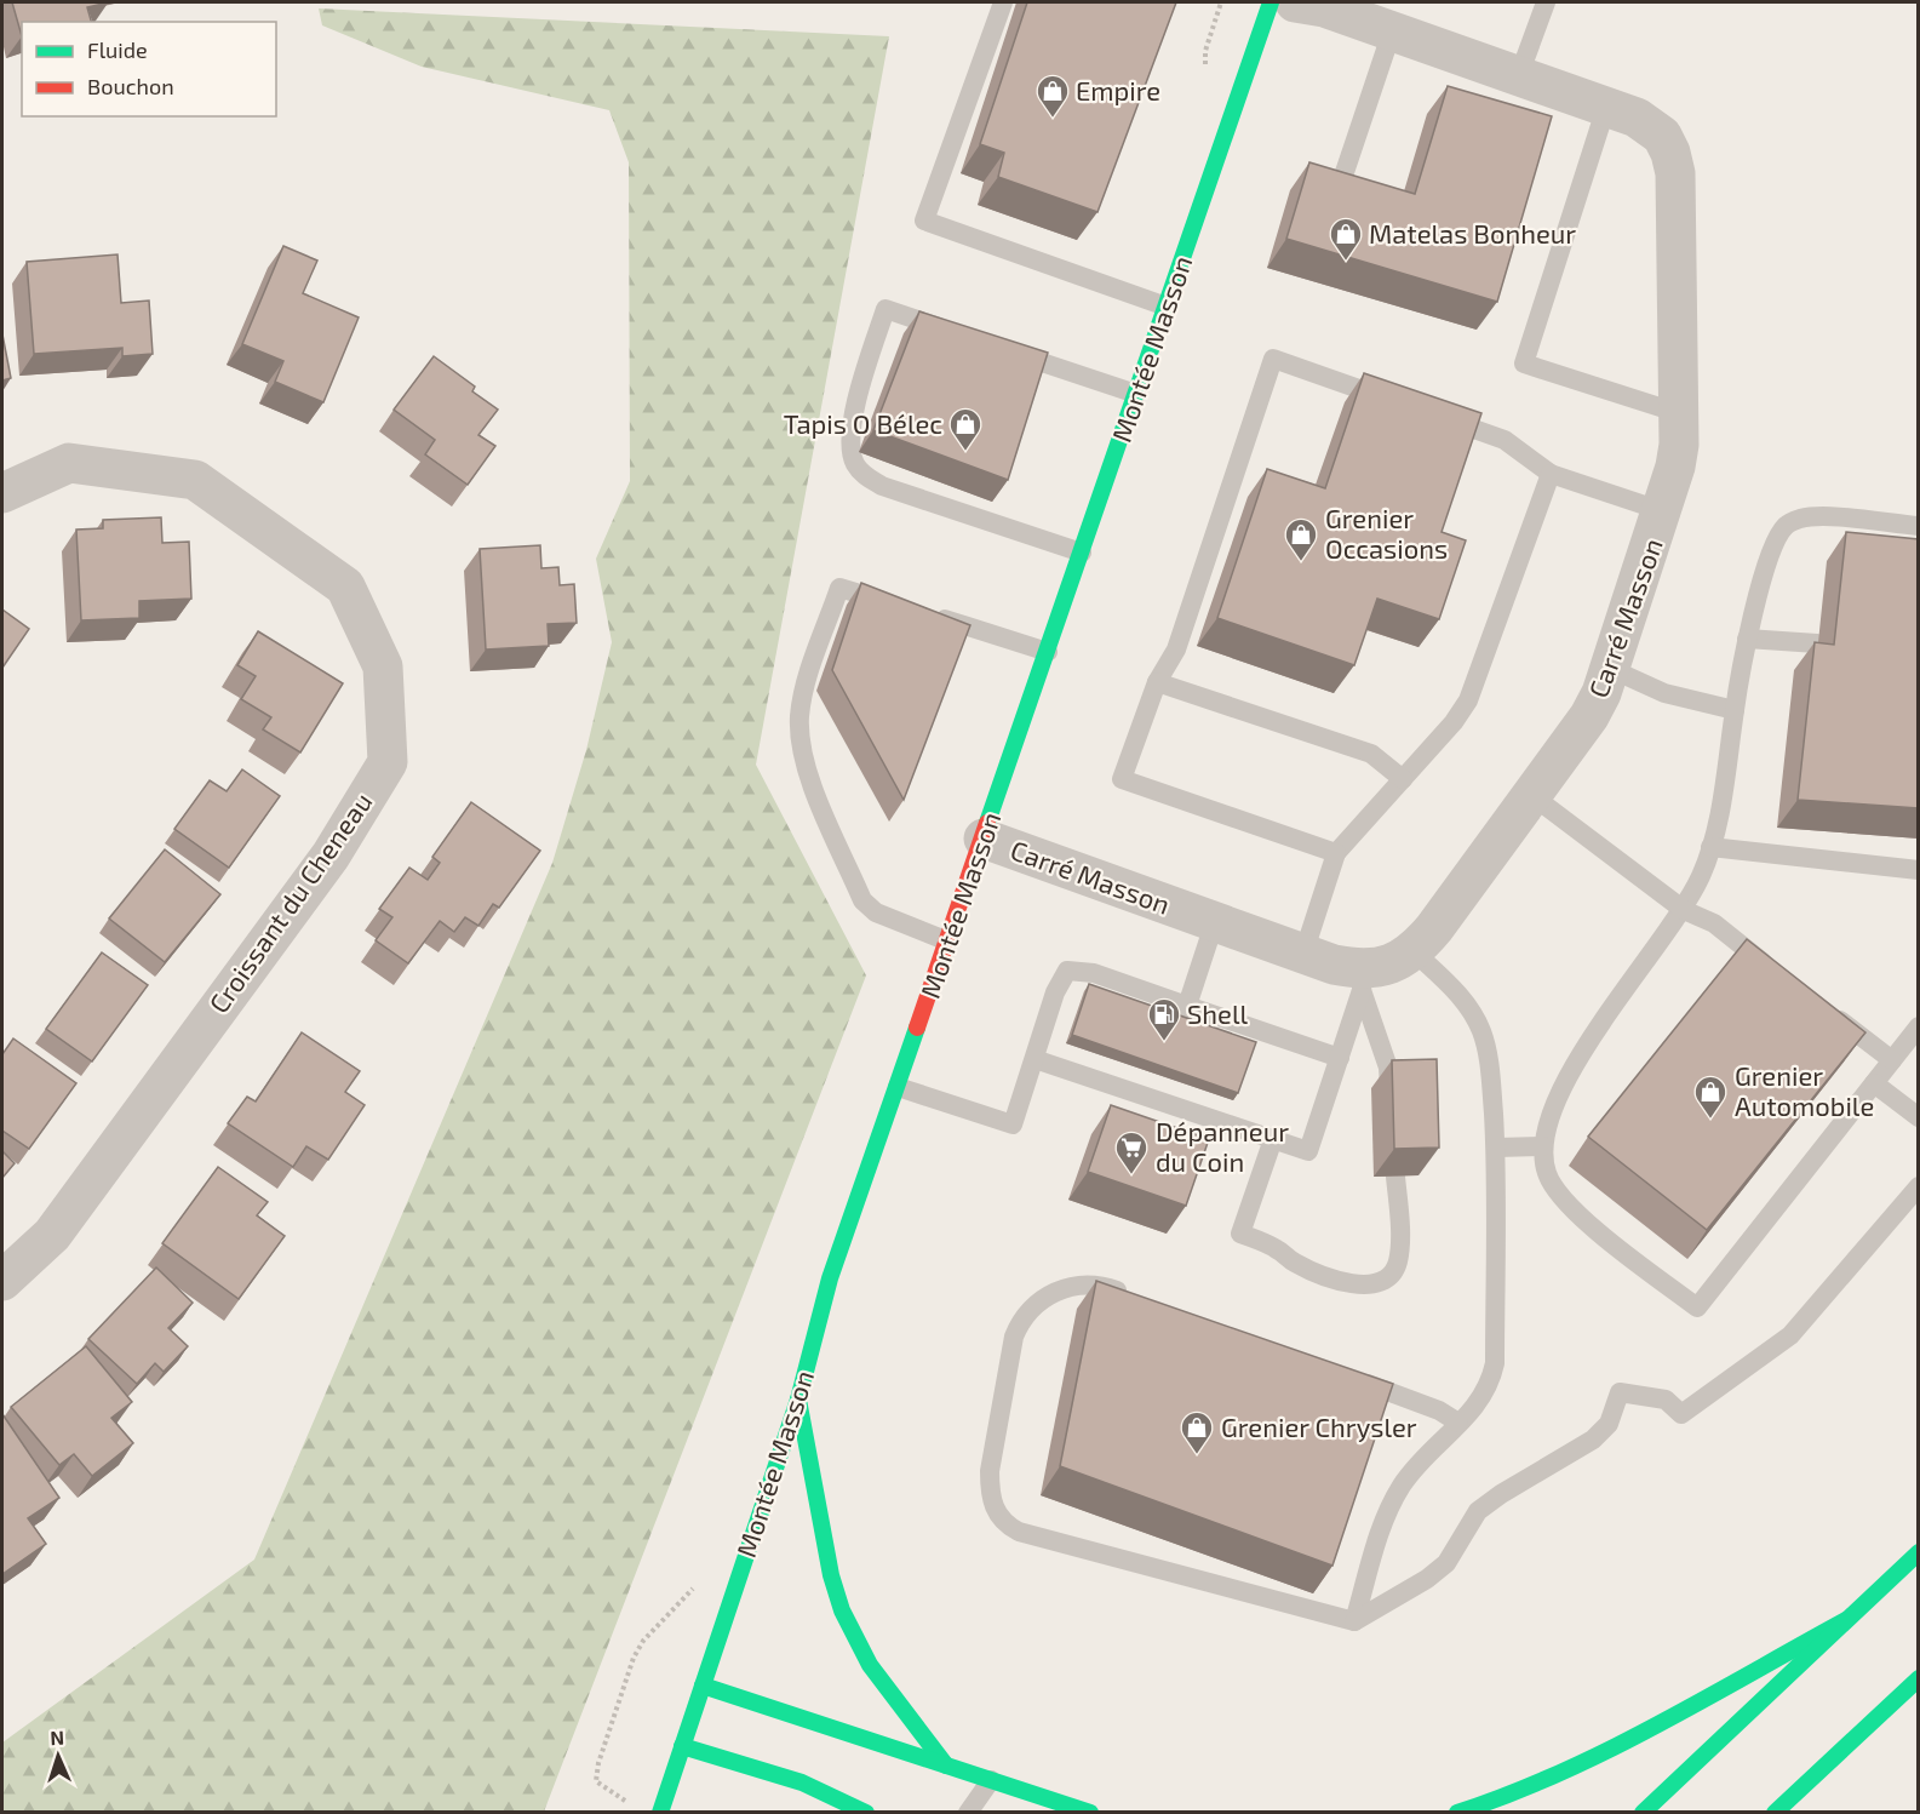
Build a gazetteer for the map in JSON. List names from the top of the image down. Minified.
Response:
{"streets":{"main road":["Montée Masson"],"street":["Carré Masson","Croissant du Cheneau"]},"crossings":[["Montée Masson","Carré Masson"]],"places":{"shop":["Empire","Matelas Bonheur","Tapis O Bélec","Grenier Occasions","Grenier Automobile","Grenier Chrysler"],"fuel station":["Shell"],"supermarket":["Dépanneur du Coin"]},"legend":["Fluide","Bouchon"],"north":"top"}
